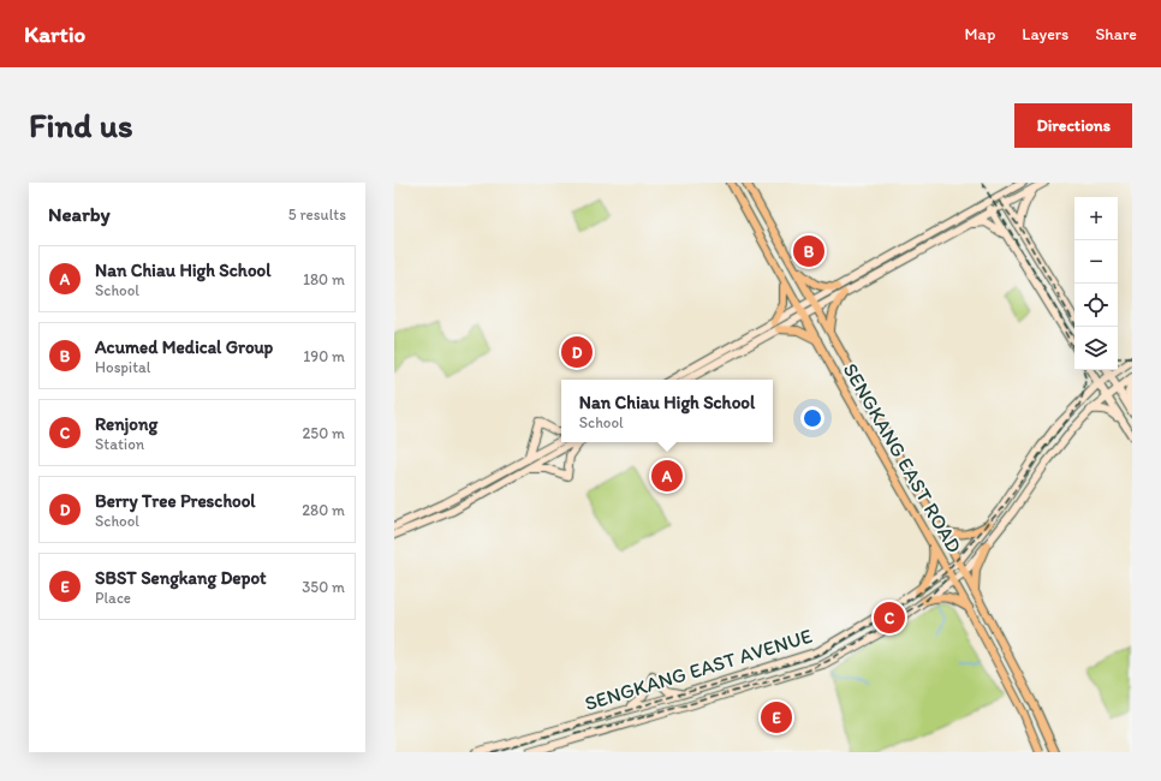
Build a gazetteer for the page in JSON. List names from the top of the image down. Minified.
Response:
{"streets":{"main road":["SENGKANG EAST ROAD"],"street":["SENGKANG EAST AVENUE"]},"crossings":[["SENGKANG EAST ROAD","SENGKANG EAST AVENUE"]],"page":{"header":"Kartio","nav":["Map","Layers","Share"],"buttons":"Directions","title":"Find us","heading":["Nearby","5 results"],"map_buttons":["+","−"],"pins":["B","D","A","C","E"],"list":[{"mark":"A","name":"Nan Chiau High School","note":"School","value":"180 m"},{"mark":"B","name":"Acumed Medical Group","note":"Hospital","value":"190 m"},{"mark":"C","name":"Renjong","note":"Station","value":"250 m"},{"mark":"D","name":"Berry Tree Preschool","note":"School","value":"280 m"},{"mark":"E","name":"SBST Sengkang Depot","note":"Place","value":"350 m"}],"popup":["Nan Chiau High School","School"]}}
